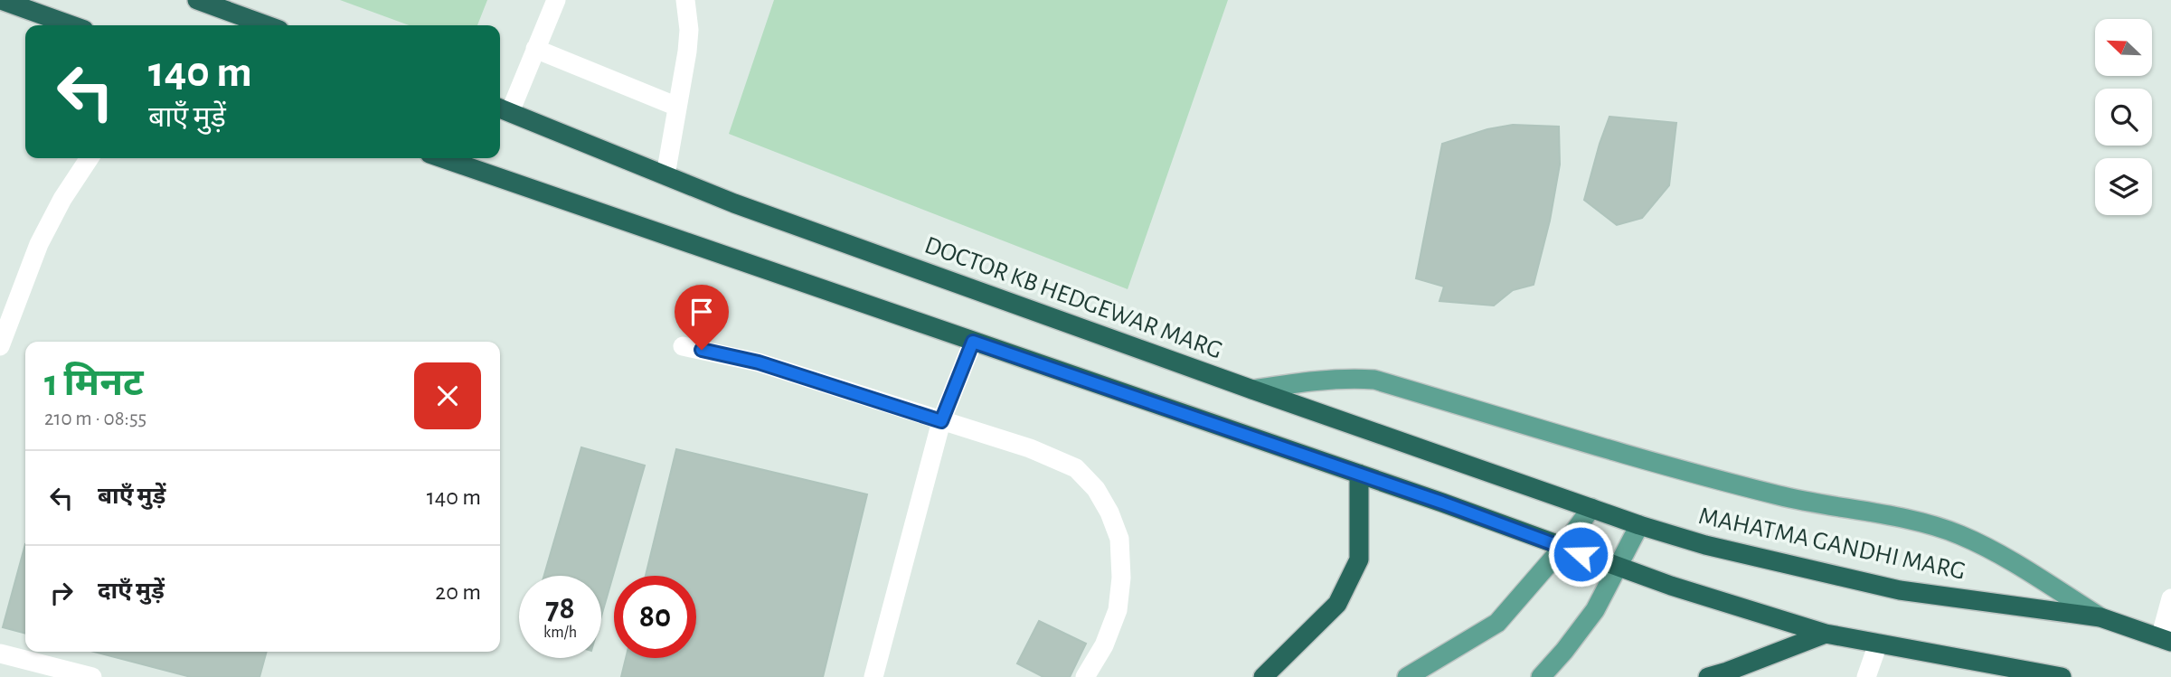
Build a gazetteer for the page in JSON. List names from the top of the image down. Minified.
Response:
{"streets":{"highway":["DOCTOR KB HEDGEWAR MARG","MAHATMA GANDHI MARG"]},"crossings":[["DOCTOR KB HEDGEWAR MARG","MAHATMA GANDHI MARG"]],"north":"top left","page":{"turn":["140 m","बाएँ मुड़ें"],"heading":["1 मिनट","210 m · 08:55"],"list":[{"name":"बाएँ मुड़ें","value":"140 m"},{"name":"दाएँ मुड़ें","value":"20 m"}],"speed":"78 km/h","limit":"80"}}
